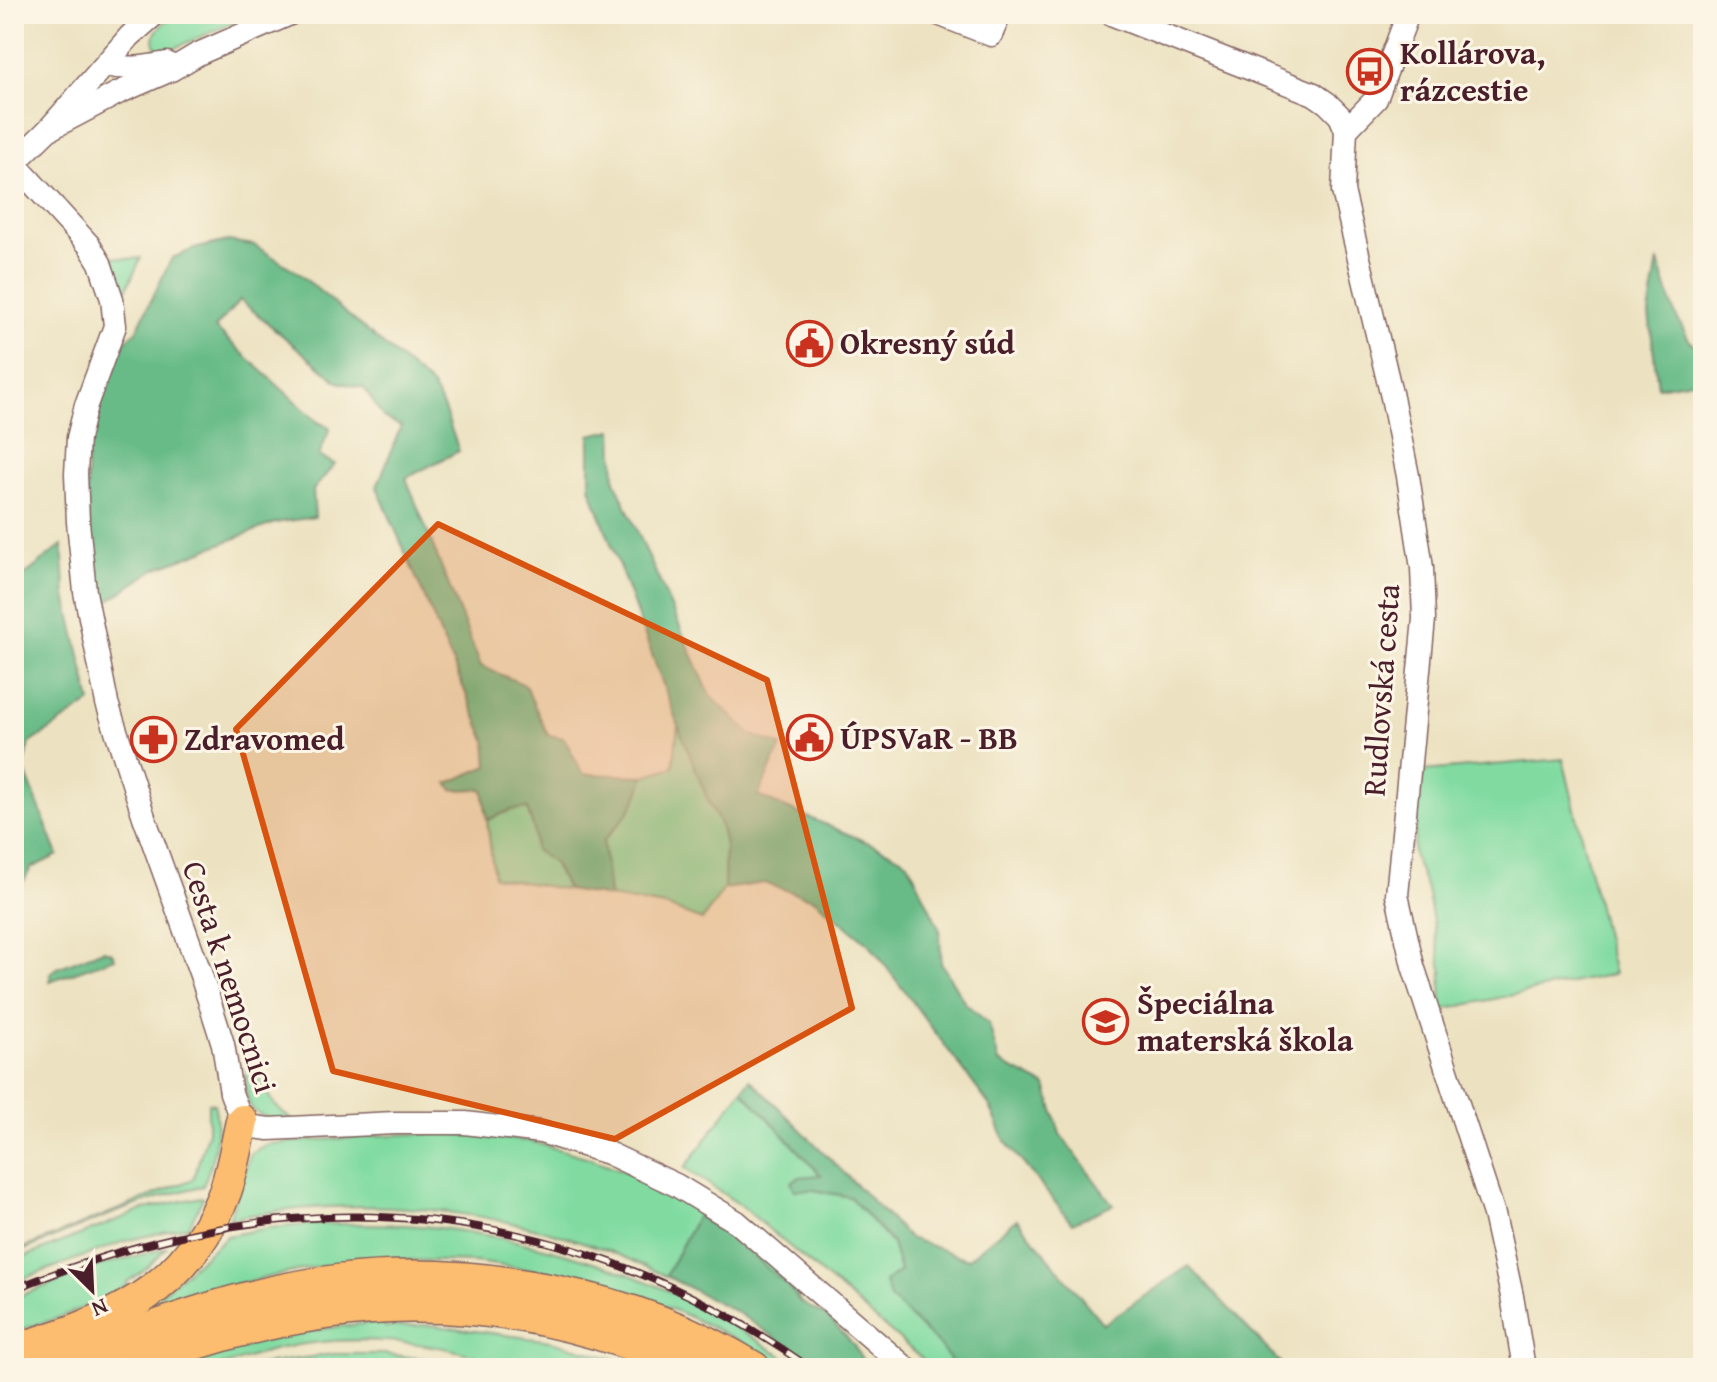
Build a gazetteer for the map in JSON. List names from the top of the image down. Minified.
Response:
{"streets":{"street":["Rudlovská cesta","Cesta k nemocnici"]},"places":{"bus stop":["Kollárova, rázcestie"],"public building":["Okresný súd","ÚPSVaR - BB"],"pharmacy":["Zdravomed"],"school or university":["Špeciálna materská škola"]},"north":"bottom right"}
